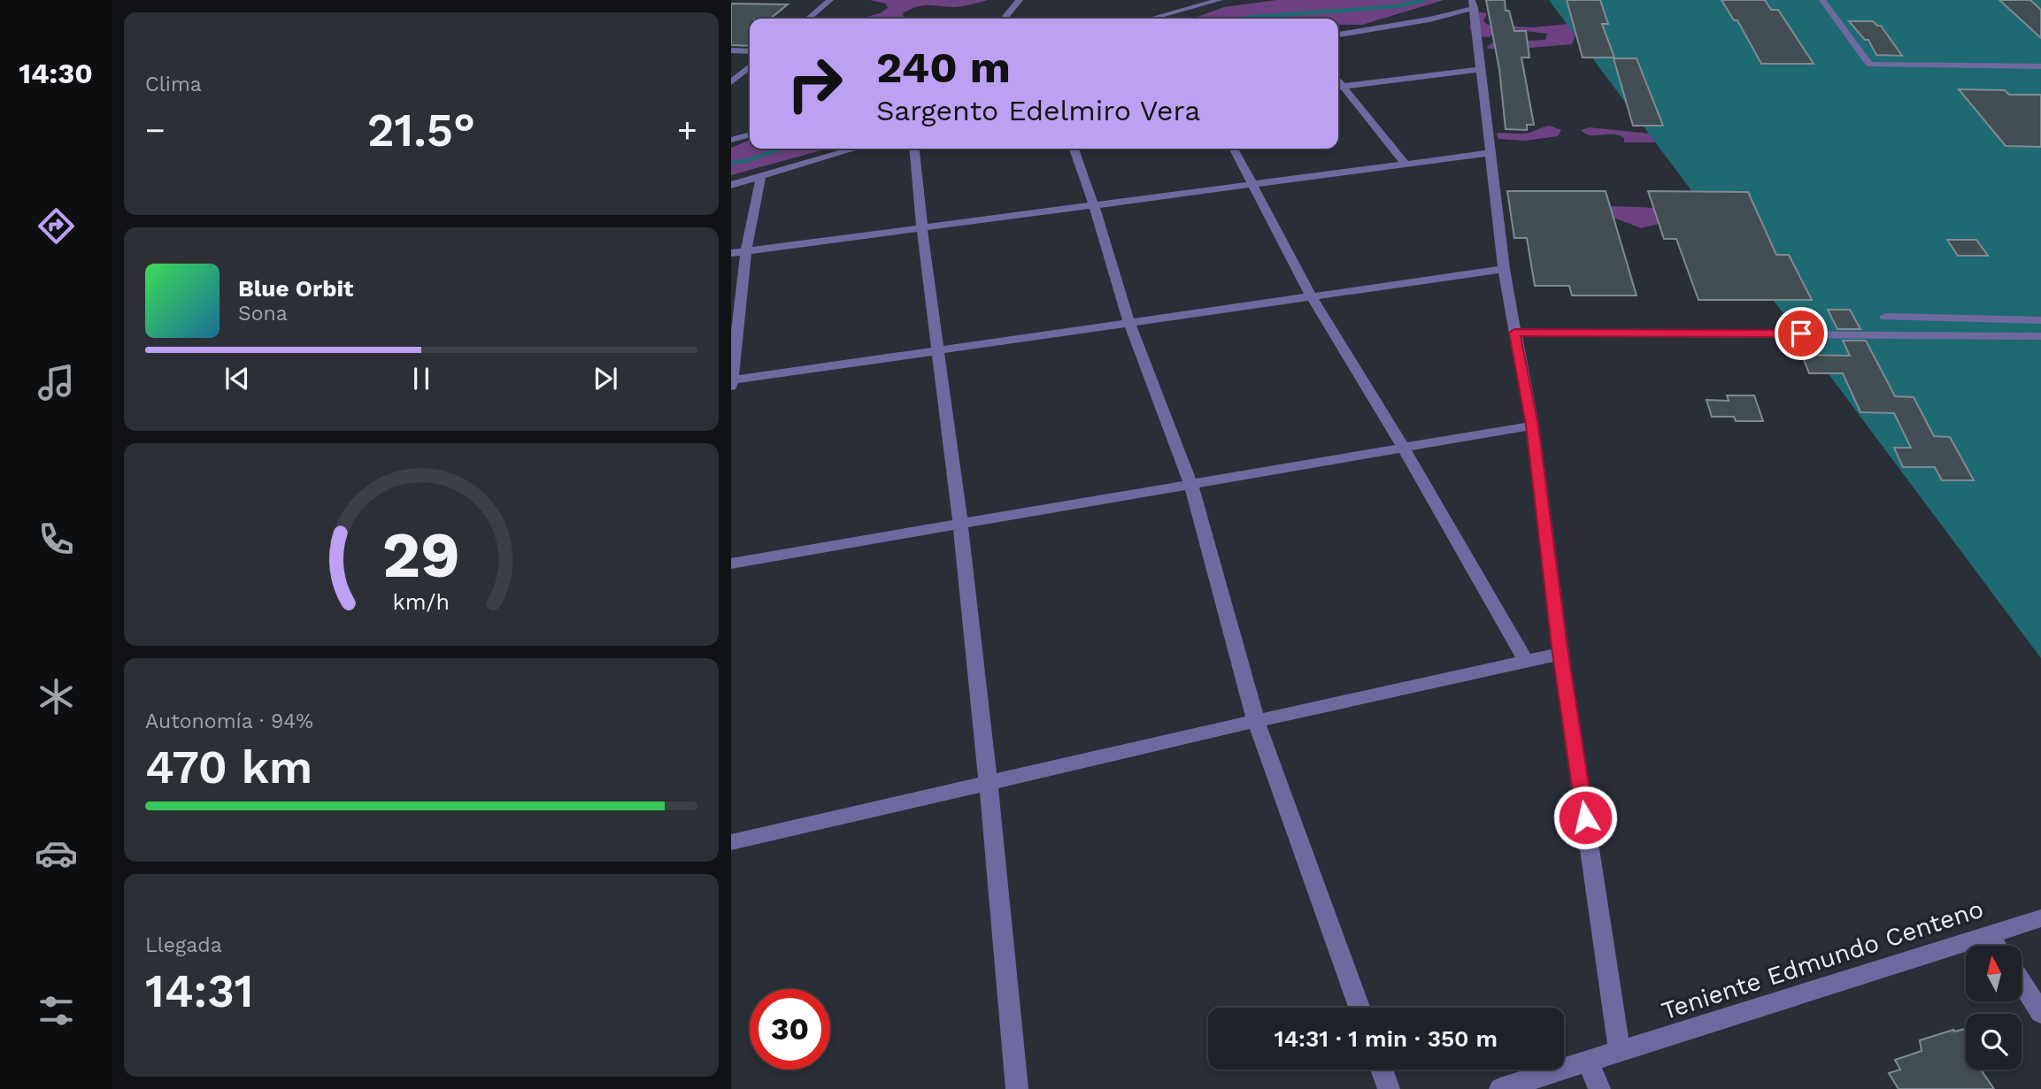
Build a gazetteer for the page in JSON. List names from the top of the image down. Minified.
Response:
{"streets":{"street":["Teniente Edmundo Centeno"]},"north":"top","page":{"tabs":"14:30","tile":["Clima",["Autonomía · 94%","470 km"],["Llegada","14:31"]],"turn":["240 m","Sargento Edelmiro Vera"],"heat":["−","21.5°","+"],"song":["Blue Orbit","Sona"],"limit":"30","trip":"14:31 · 1 min · 350 m","gauge":["29","km/h"]}}
